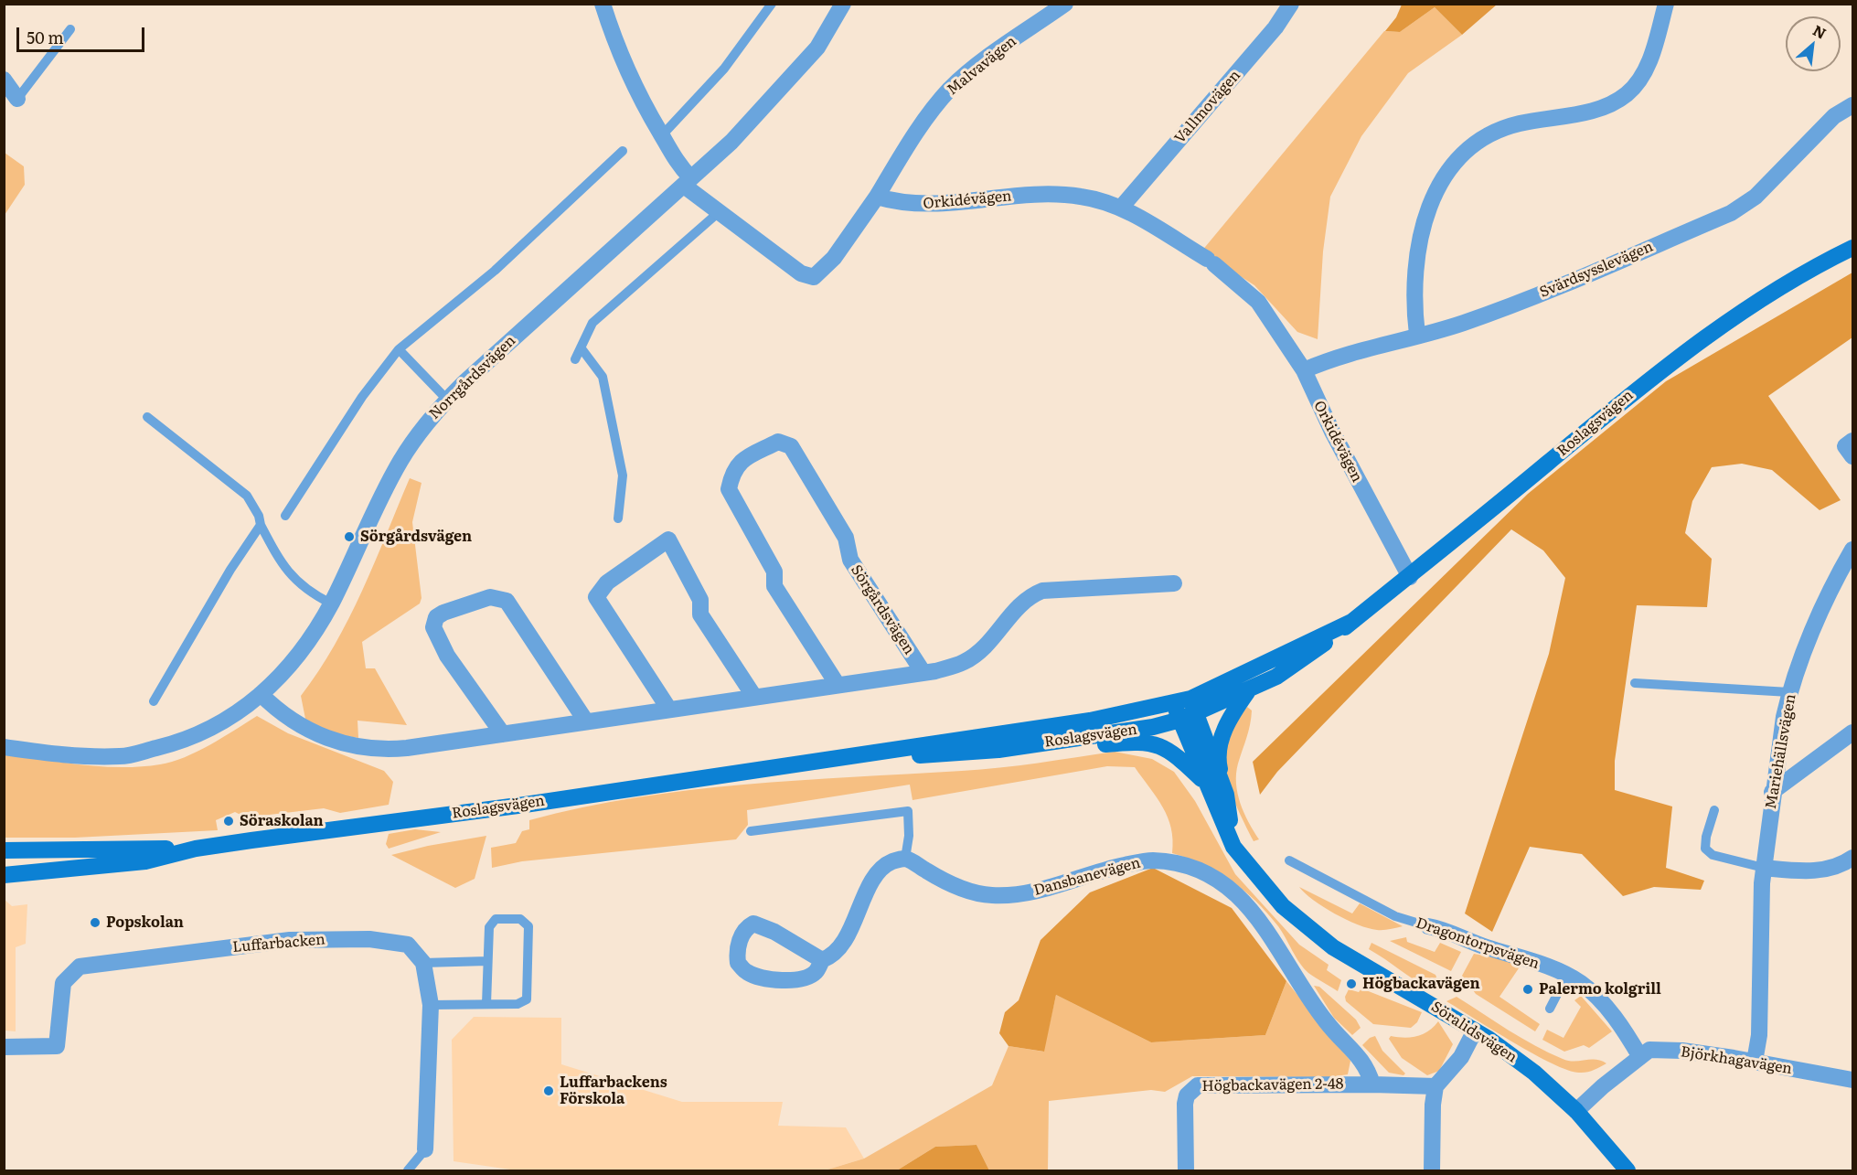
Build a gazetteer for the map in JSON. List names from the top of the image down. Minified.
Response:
{"streets":{"main road":["Roslagsvägen","Söralidsvägen"],"street":["Malvavägen","Vallmovägen","Orkidévägen","Svärdsysslevägen","Norrgårdsvägen","Sörgårdsvägen","Mariehällsvägen","Dansbanevägen","Luffarbacken","Dragontorpsvägen","Björkhagavägen","Högbackavägen 2-48"]},"crossings":[["Malvavägen","Orkidévägen"],["Vallmovägen","Orkidévägen"],["Orkidévägen","Svärdsysslevägen"],["Orkidévägen","Roslagsvägen"],["Norrgårdsvägen","Sörgårdsvägen"],["Roslagsvägen","Söralidsvägen"],["Mariehällsvägen","Björkhagavägen"],["Dansbanevägen","Högbackavägen 2-48"],["Dragontorpsvägen","Björkhagavägen"],["Söralidsvägen","Björkhagavägen"]],"places":["Sörgårdsvägen","Söraskolan","Popskolan","Högbackavägen","Palermo kolgrill","Luffarbackens Förskola"],"scale_bar":"50 m","north":"top right"}
